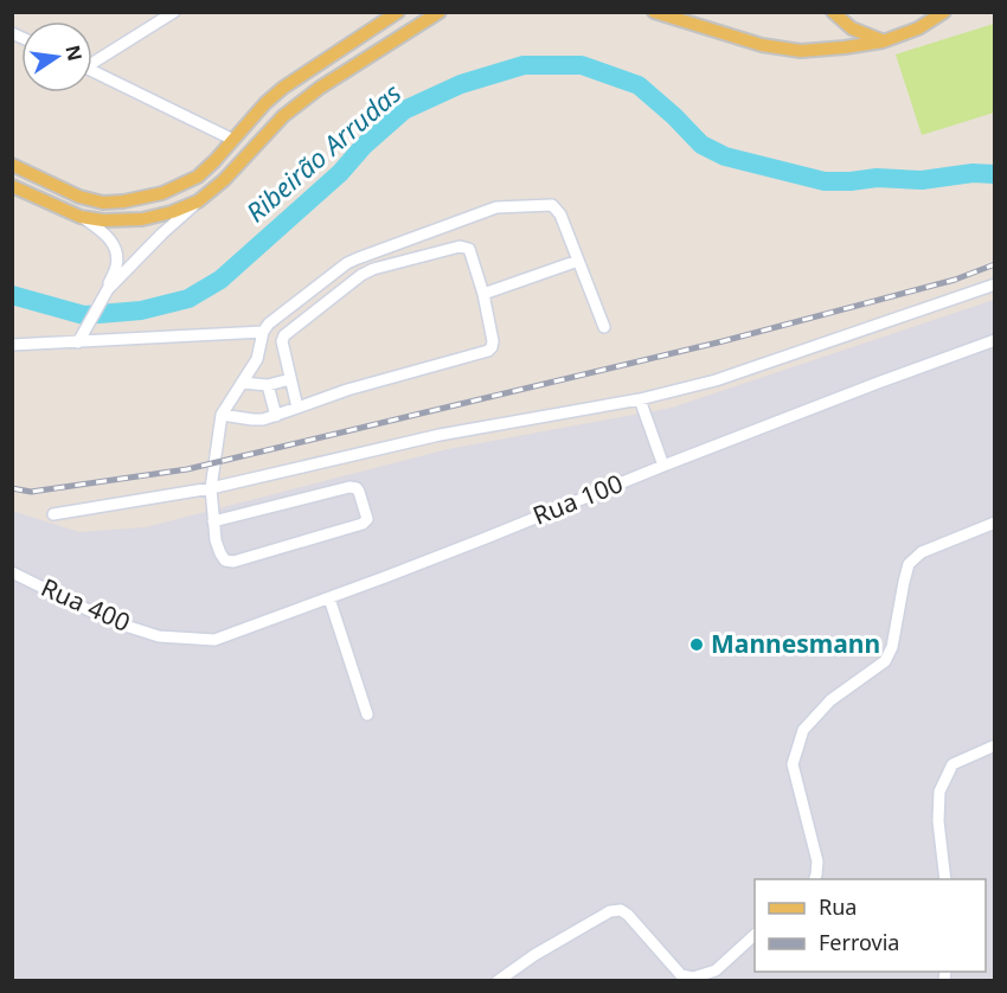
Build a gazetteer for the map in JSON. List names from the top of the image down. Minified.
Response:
{"streets":{"street":["Rua 100","Rua 400"]},"crossings":[["Rua 100","Rua 400"]],"water":["Ribeirão Arrudas"],"places":["Mannesmann"],"legend":["Rua","Ferrovia"],"north":"right"}
